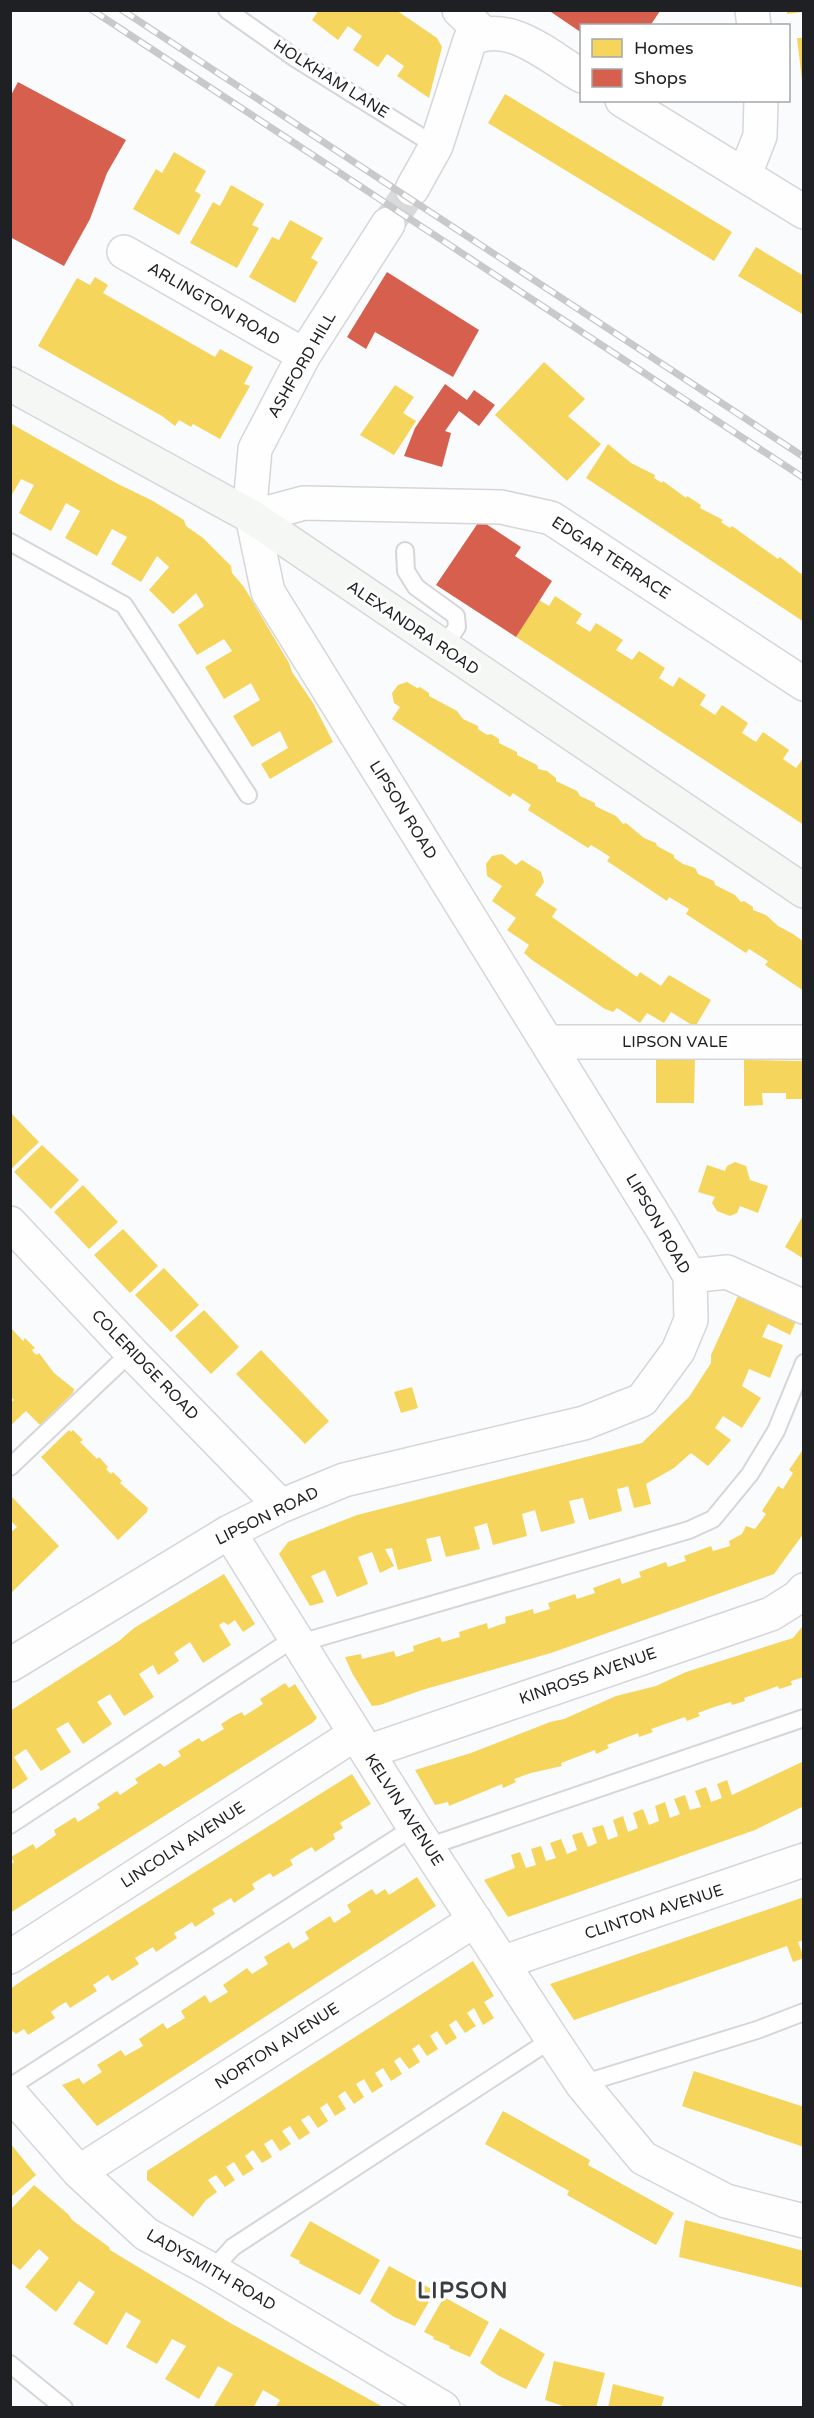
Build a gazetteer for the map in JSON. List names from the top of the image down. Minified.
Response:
{"streets":{"main road":["ALEXANDRA ROAD"],"street":["ARLINGTON ROAD","ASHFORD HILL","EDGAR TERRACE","LIPSON ROAD","LIPSON VALE","COLERIDGE ROAD","KINROSS AVENUE","KELVIN AVENUE","LINCOLN AVENUE","CLINTON AVENUE","NORTON AVENUE","LADYSMITH ROAD"],"lane":["HOLKHAM LANE"]},"crossings":[["ARLINGTON ROAD","ASHFORD HILL"],["ASHFORD HILL","EDGAR TERRACE"],["ASHFORD HILL","ALEXANDRA ROAD"],["ASHFORD HILL","LIPSON ROAD"],["EDGAR TERRACE","ALEXANDRA ROAD"],["EDGAR TERRACE","LIPSON ROAD"],["ALEXANDRA ROAD","LIPSON ROAD"],["LIPSON ROAD","LIPSON VALE"],["LIPSON ROAD","COLERIDGE ROAD"],["LIPSON ROAD","KELVIN AVENUE"],["KINROSS AVENUE","KELVIN AVENUE"],["KINROSS AVENUE","LINCOLN AVENUE"],["KELVIN AVENUE","LINCOLN AVENUE"],["KELVIN AVENUE","CLINTON AVENUE"],["KELVIN AVENUE","NORTON AVENUE"],["NORTON AVENUE","LADYSMITH ROAD"]],"districts":["LIPSON"],"legend":["Homes","Shops"]}
